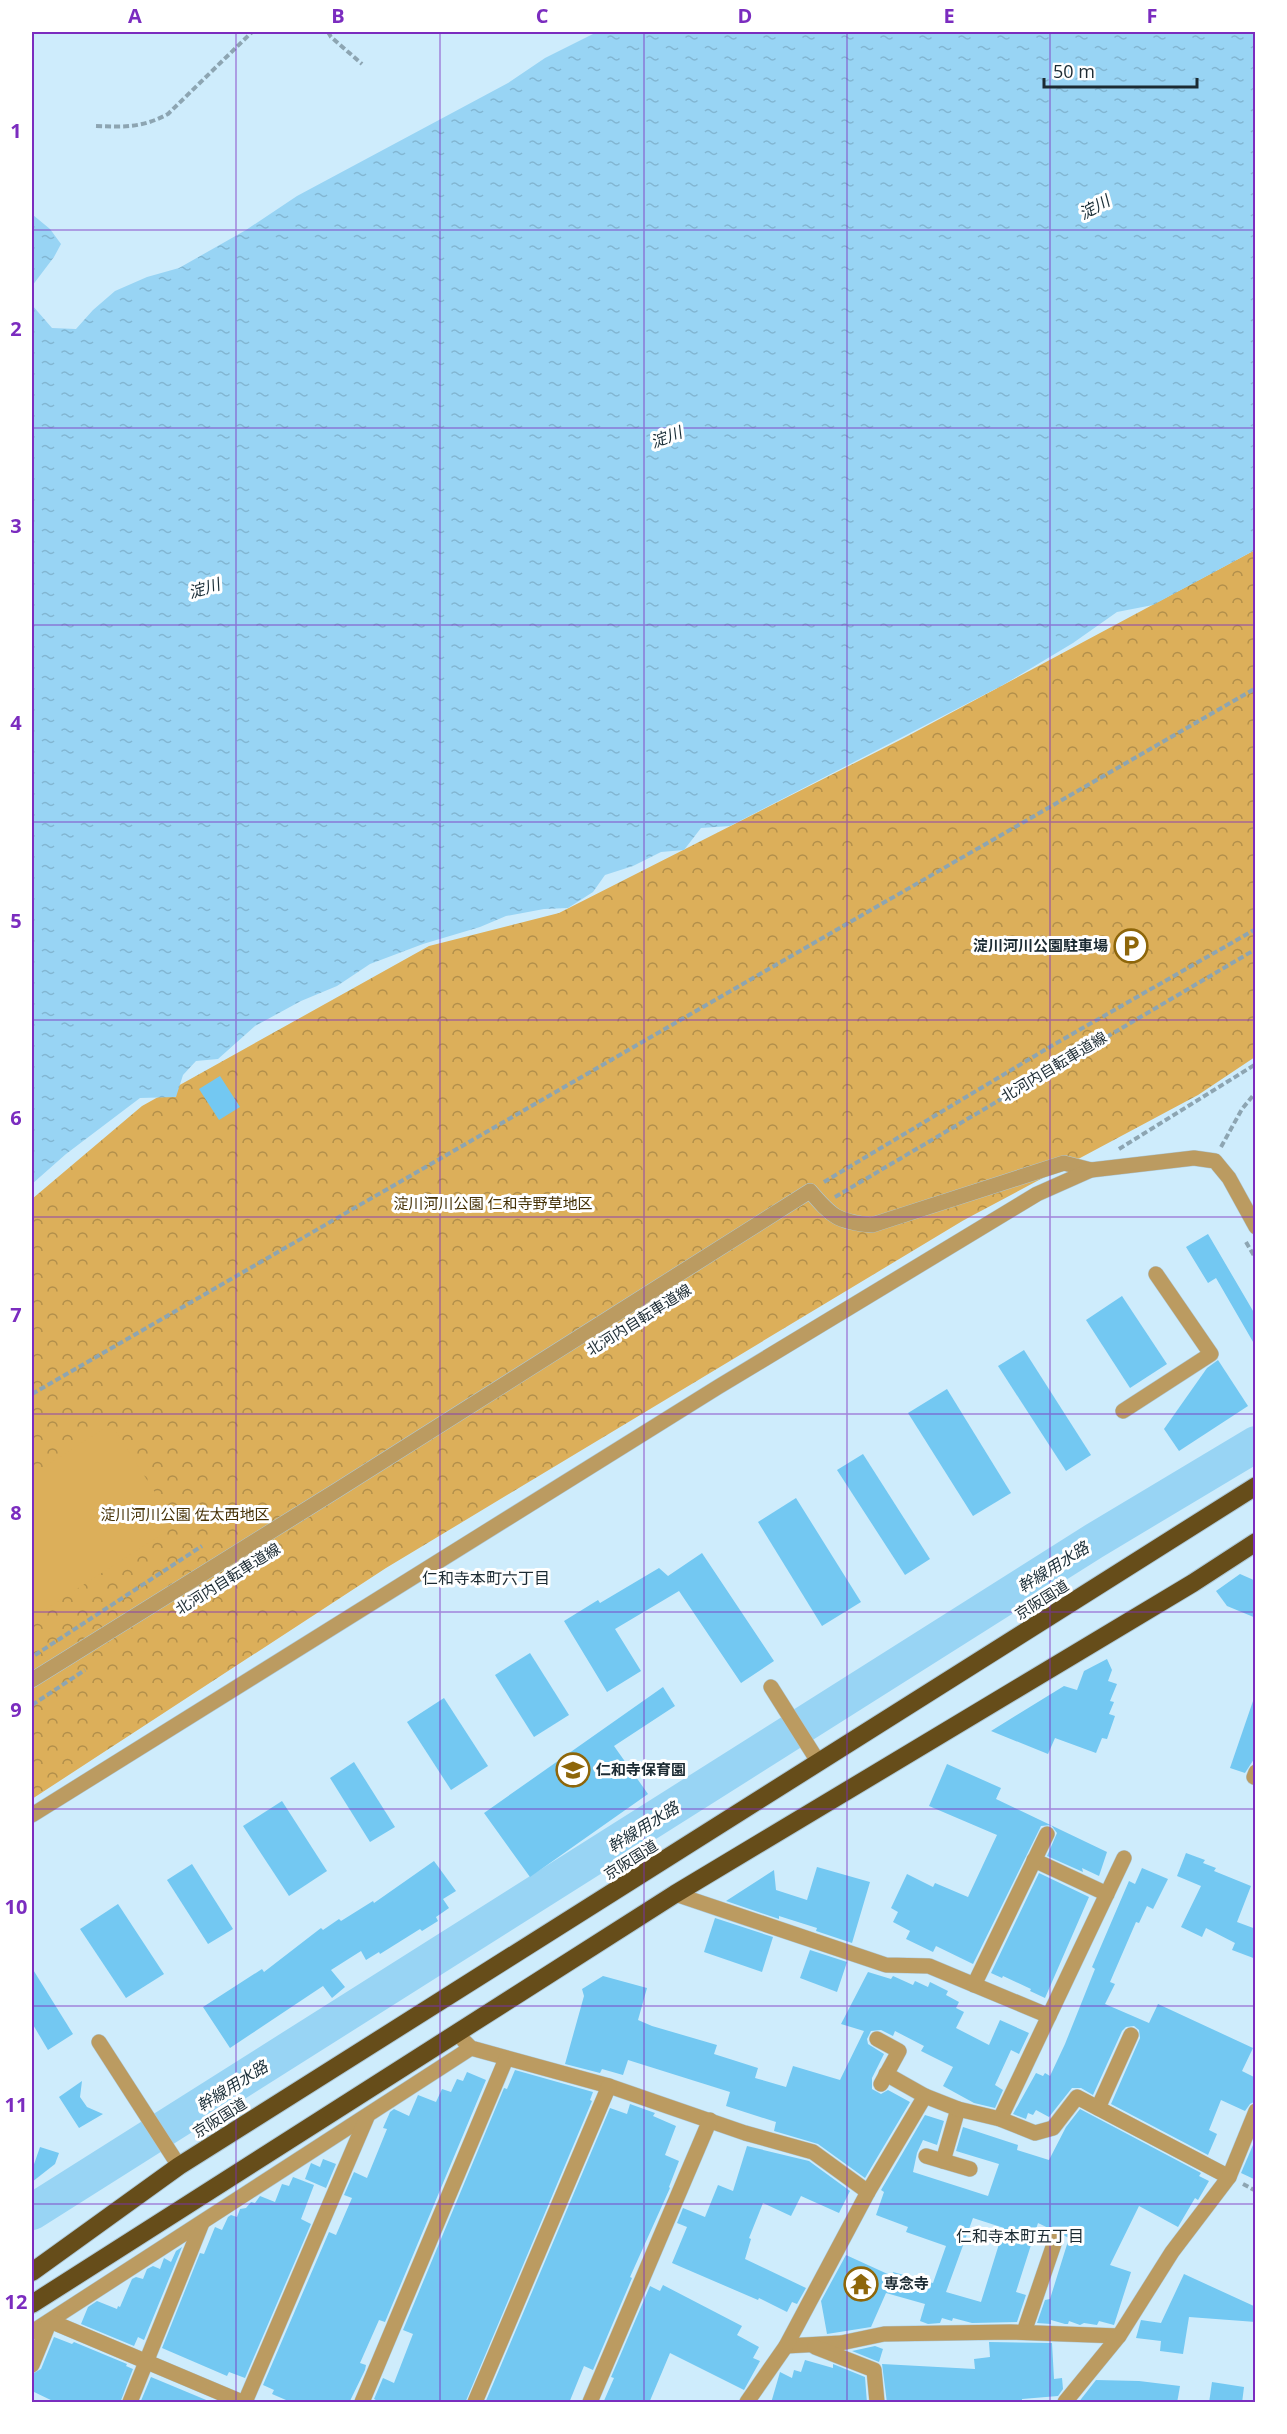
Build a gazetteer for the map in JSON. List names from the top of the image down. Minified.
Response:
{"streets":{"highway":["京阪国道"],"street":["北河内自転車道線"]},"districts":["仁和寺本町六丁目","仁和寺本町五丁目"],"water":["淀川","幹線用水路"],"parks":["淀川河川公園 仁和寺野草地区","淀川河川公園 佐太西地区"],"places":{"parking":["淀川河川公園駐車場"],"school or university":["仁和寺保育園"],"temple":["専念寺"]},"scale_bar":"50 m","grid":{"columns":["A","B","C","D","E","F"],"rows":["1","2","3","4","5","6","7","8","9","10","11","12"]}}
